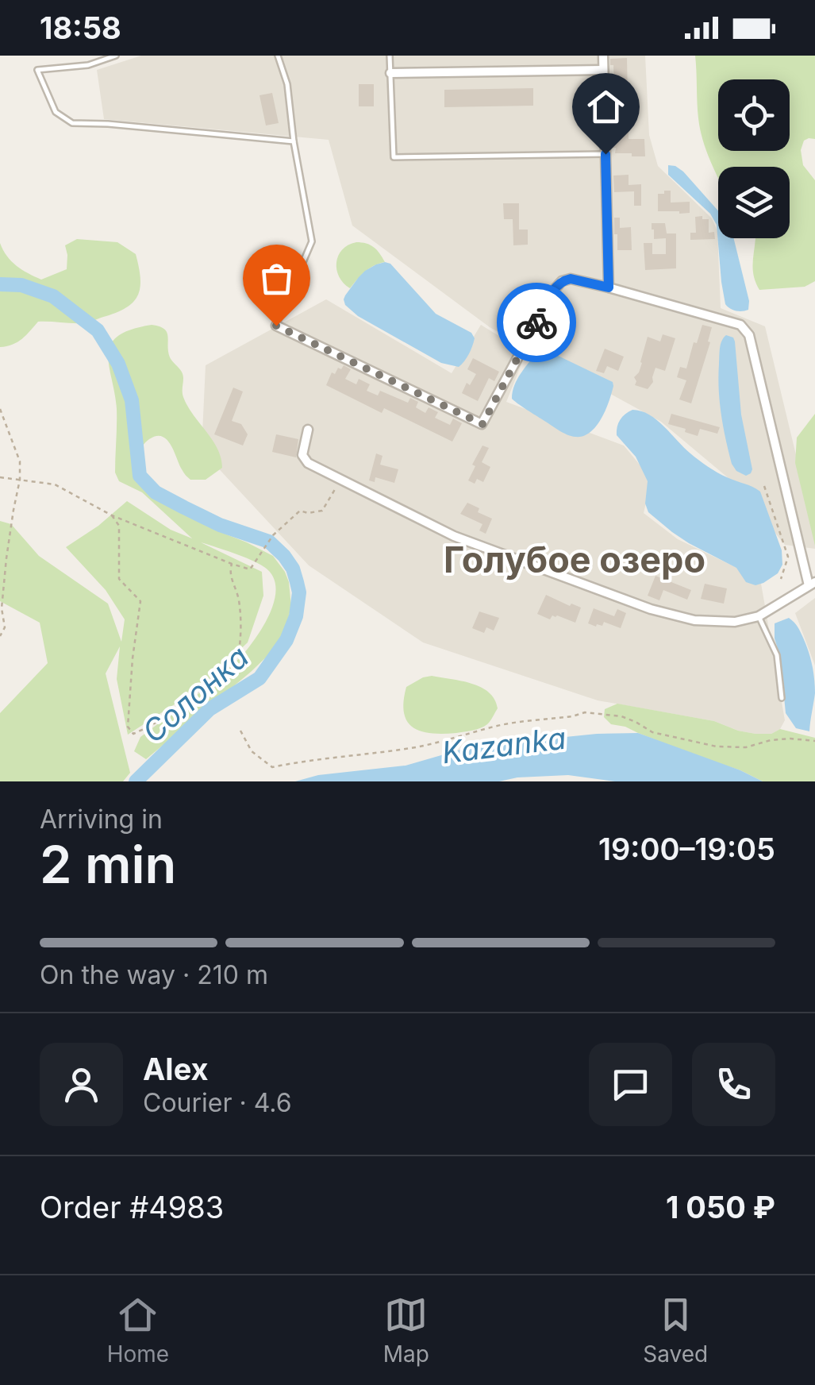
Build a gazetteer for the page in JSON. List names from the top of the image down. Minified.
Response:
{"districts":["Голубое озеро"],"water":["Солонка","Kazanka"],"page":{"status":"18:58","heading":["2 min","Arriving in","19:00–19:05"],"panel":["Alex","Courier · 4.6","Order #4983","1 050 ₽"],"bar":"On the way · 210 m","tabs":["Home","Map","Saved"]}}
